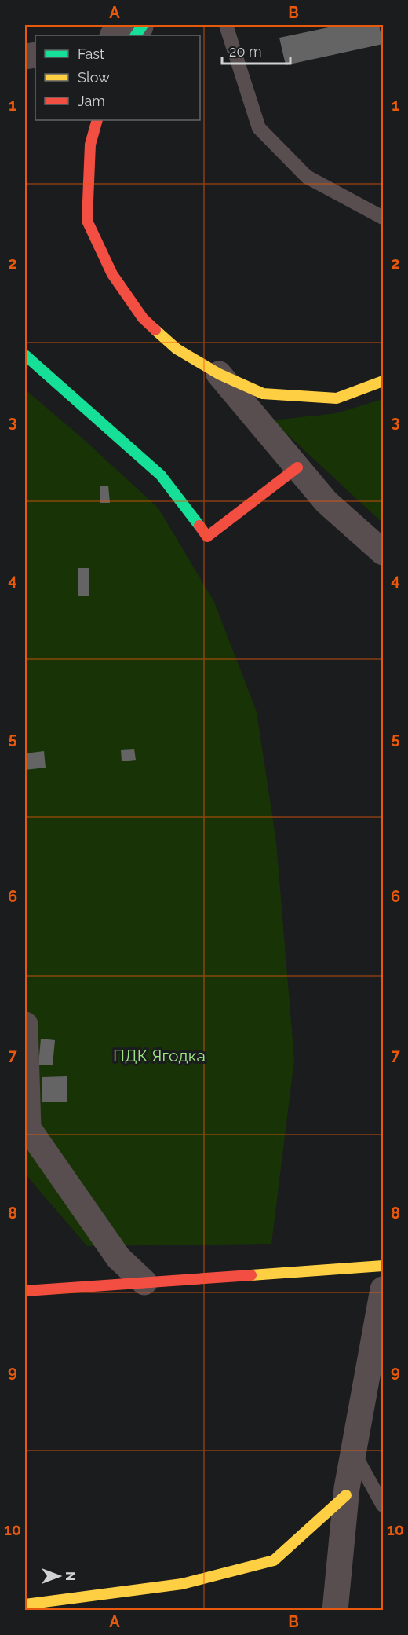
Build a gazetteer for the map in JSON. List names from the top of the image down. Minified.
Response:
{"parks":["ПДК Ягодка"],"legend":["Fast","Slow","Jam"],"scale_bar":"20 m","north":"right","grid":{"columns":["A","B"],"rows":["1","2","3","4","5","6","7","8","9","10"]}}
